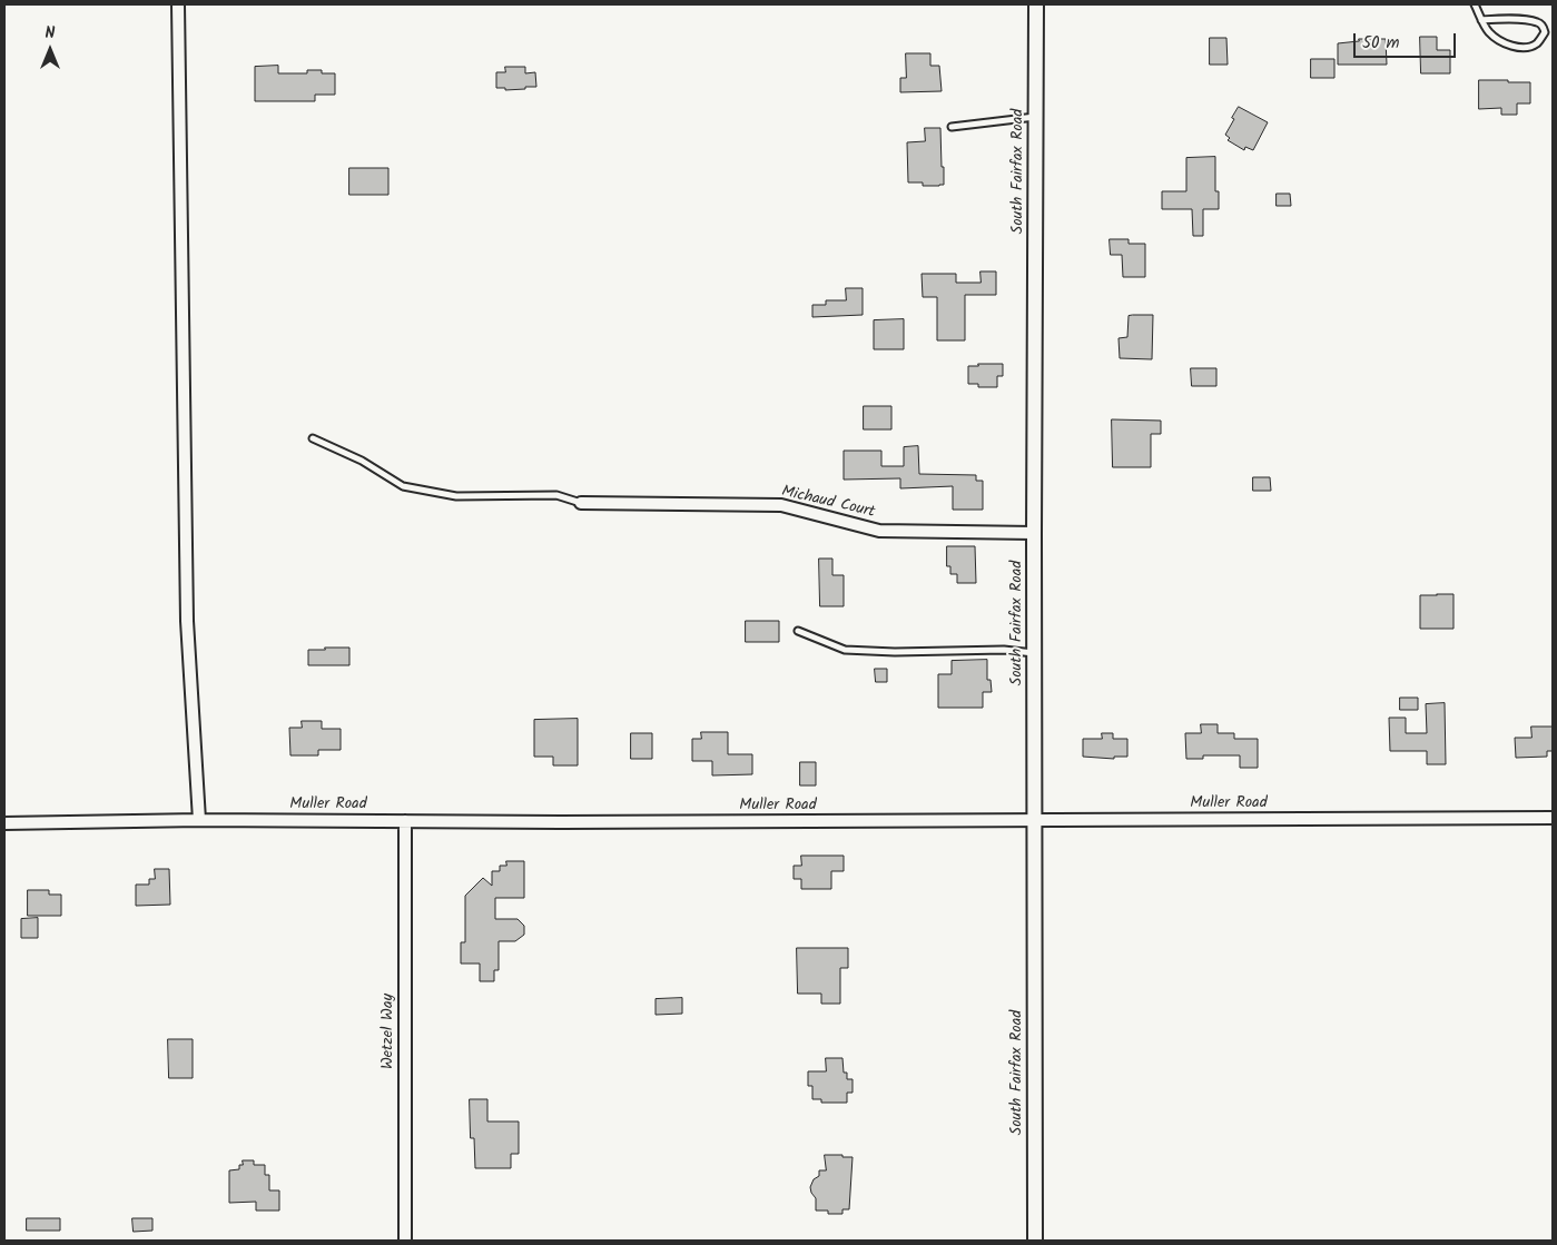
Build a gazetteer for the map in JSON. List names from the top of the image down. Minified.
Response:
{"streets":{"street":["South Fairfax Road","Michaud Court","Muller Road","Wetzel Way"]},"crossings":[["South Fairfax Road","Michaud Court"],["South Fairfax Road","Muller Road"],["Muller Road","Wetzel Way"]],"scale_bar":"50 m","north":"top"}
